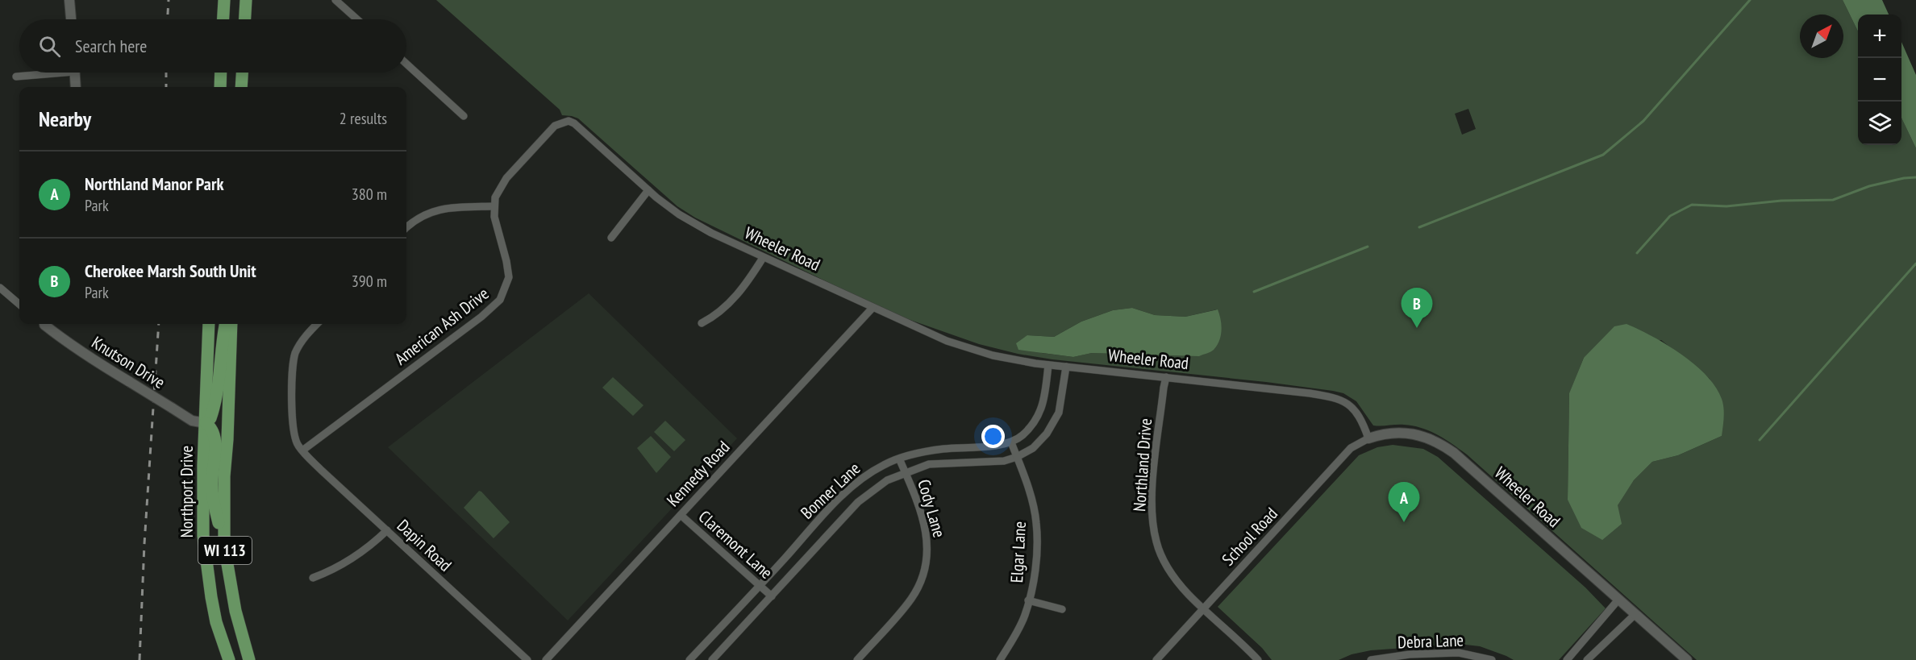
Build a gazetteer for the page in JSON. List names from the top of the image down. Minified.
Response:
{"streets":{"main road":["Northport Drive","WI 113"],"street":["Wheeler Road","American Ash Drive","Knutson Drive","Northland Drive","Kennedy Road","Bonner Lane","Cody Lane","School Road","Claremont Lane","Dapin Road","Elgar Lane","Debra Lane"]},"crossings":[["Wheeler Road","American Ash Drive"],["Wheeler Road","Northland Drive"],["Wheeler Road","Kennedy Road"],["Wheeler Road","Bonner Lane"],["Wheeler Road","School Road"],["American Ash Drive","Dapin Road"],["Knutson Drive","Northport Drive"],["Northland Drive","School Road"],["Kennedy Road","Claremont Lane"],["Bonner Lane","Cody Lane"],["Bonner Lane","Claremont Lane"],["Bonner Lane","Elgar Lane"]],"north":"top right","page":{"map_buttons":["+","−"],"search":"Search here","heading":["Nearby","2 results"],"list":[{"mark":"A","name":"Northland Manor Park","note":"Park","value":"380 m"},{"mark":"B","name":"Cherokee Marsh South Unit","note":"Park","value":"390 m"}],"pins":["B","A"]}}
